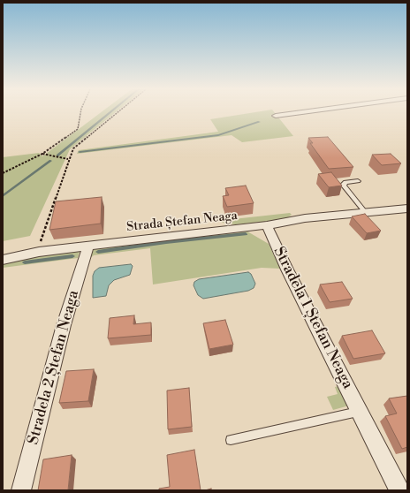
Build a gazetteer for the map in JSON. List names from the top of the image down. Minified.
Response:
{"streets":{"street":["Strada Ștefan Neaga","Stradela 1 Ștefan Neaga","Stradela 2 Ștefan Neaga"]},"crossings":[["Strada Ștefan Neaga","Stradela 1 Ștefan Neaga"],["Strada Ștefan Neaga","Stradela 2 Ștefan Neaga"]]}
